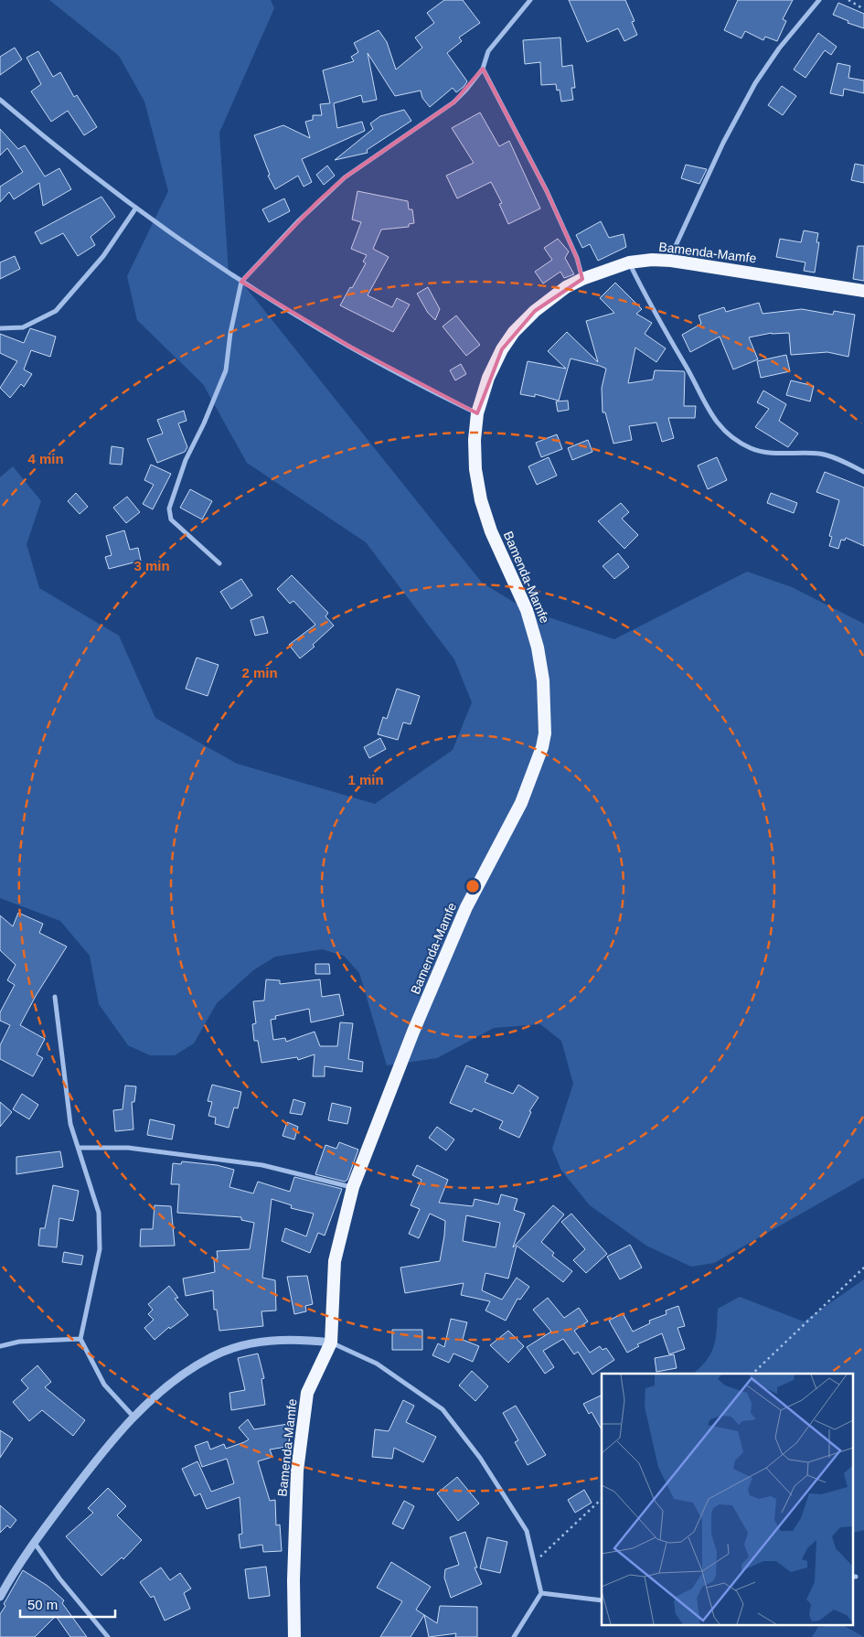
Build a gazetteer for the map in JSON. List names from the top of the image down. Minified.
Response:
{"streets":{"highway":["Bamenda-Mamfe"]},"scale_bar":"50 m","rings":["4 min","3 min","2 min","1 min"]}
